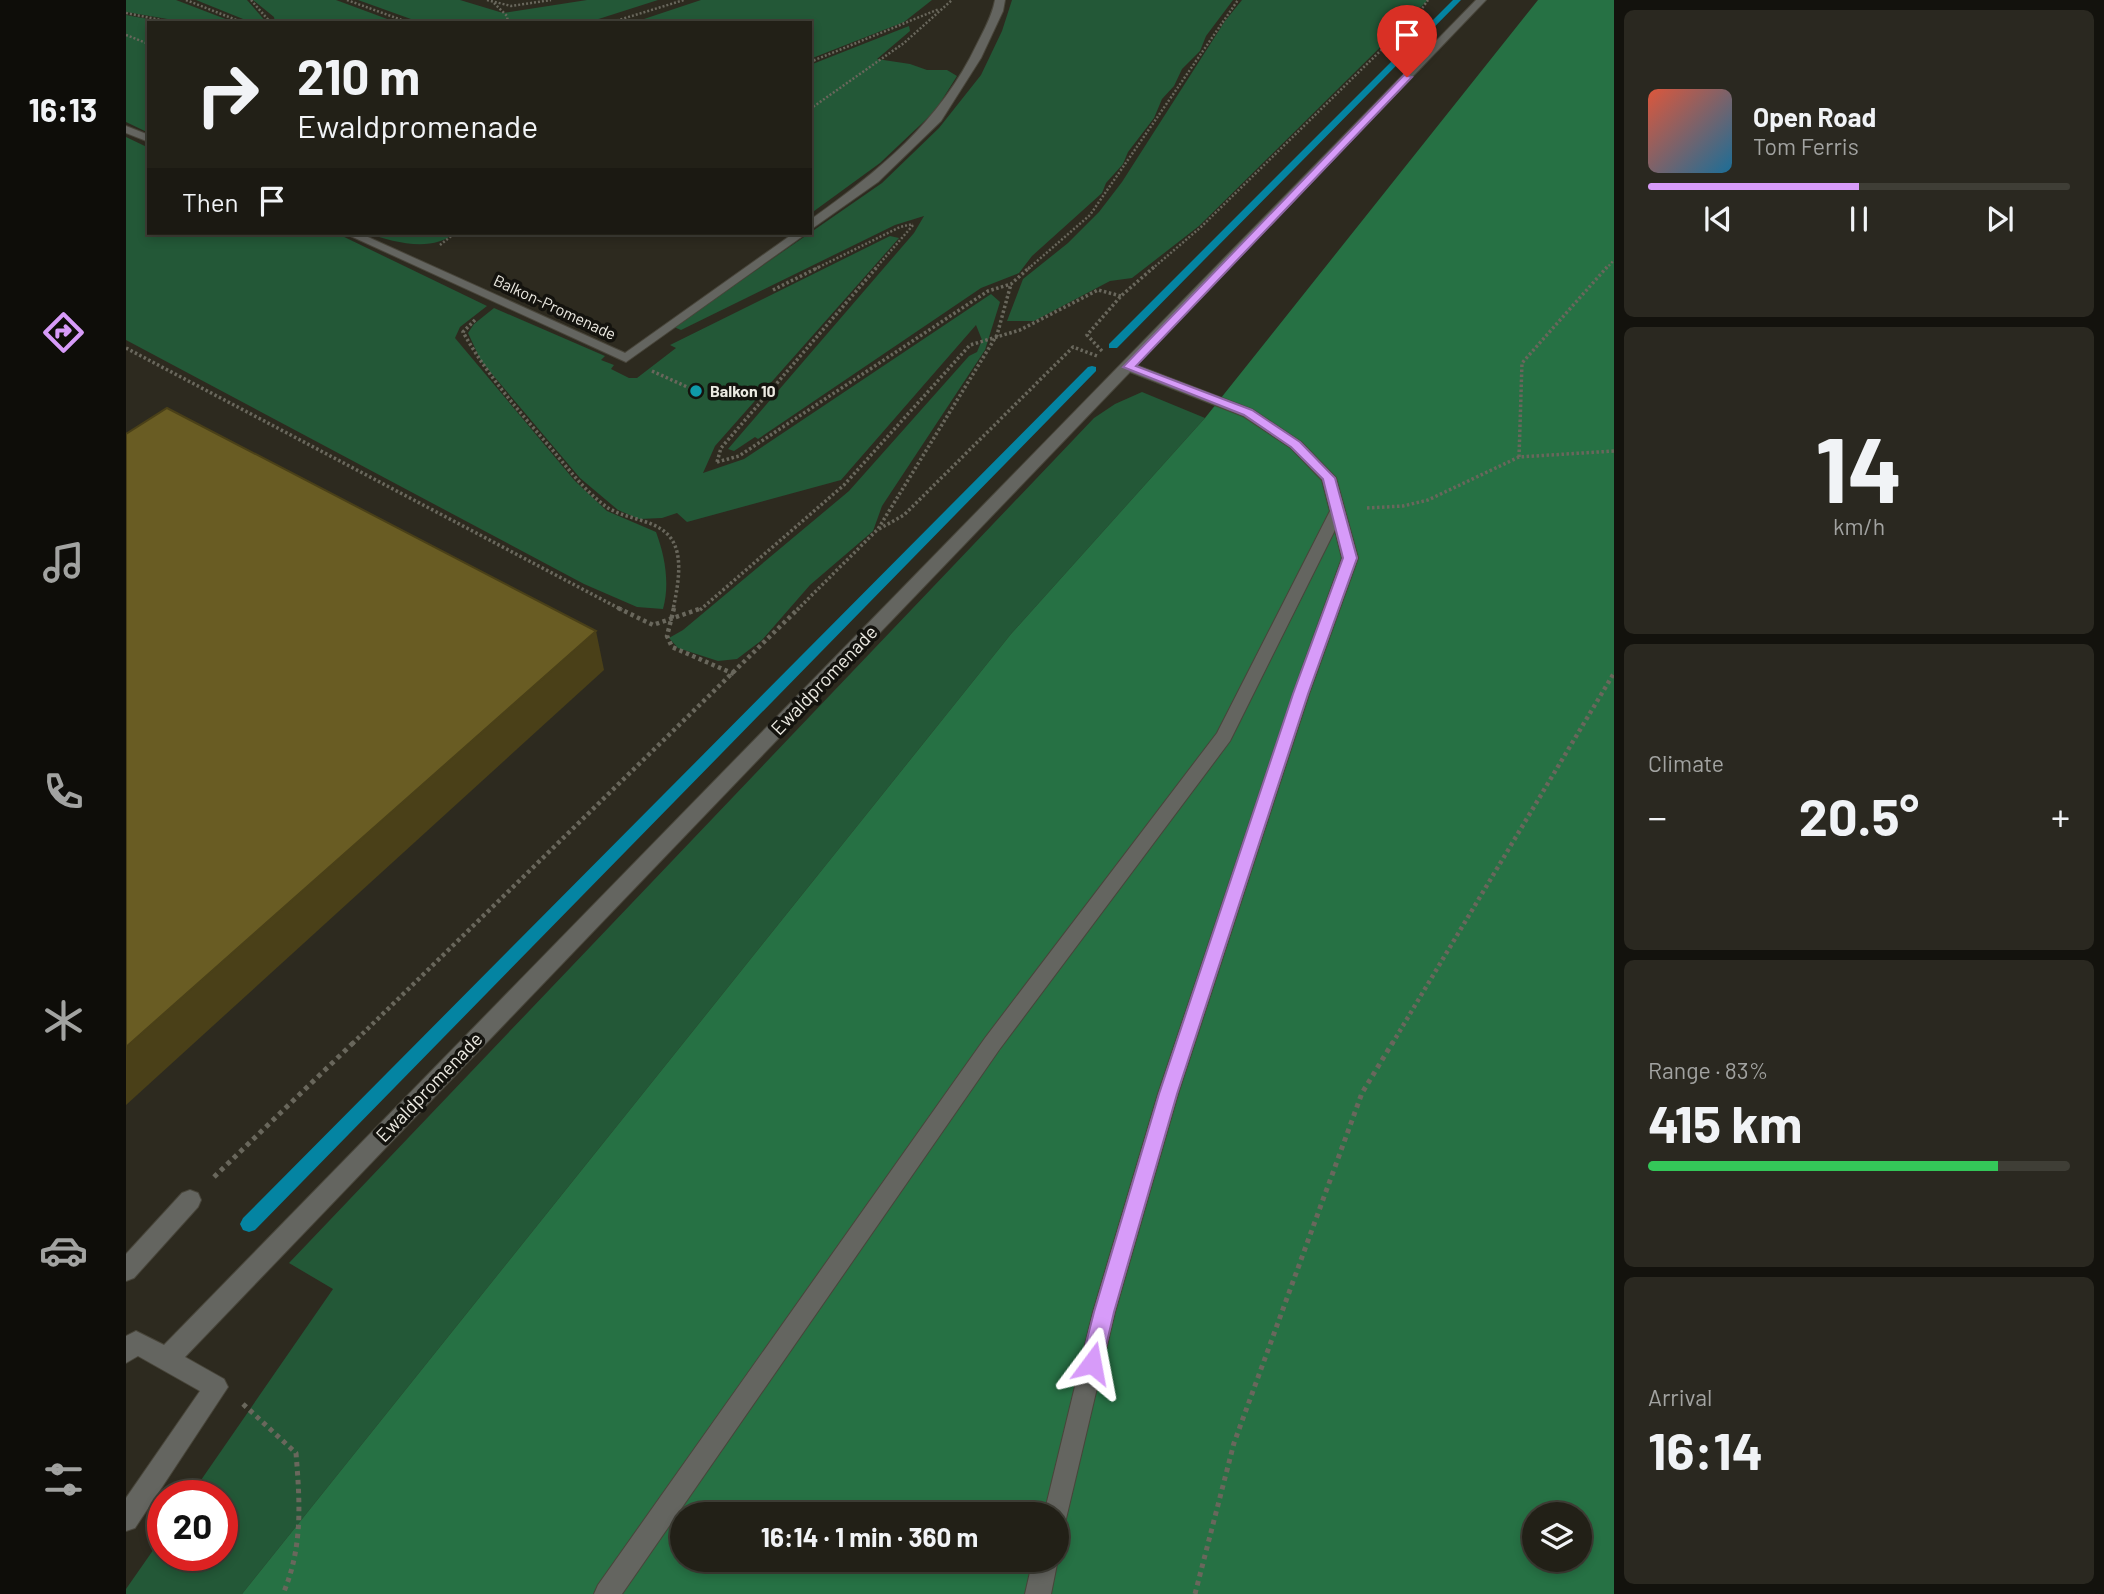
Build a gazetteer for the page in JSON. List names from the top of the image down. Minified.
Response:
{"streets":{"street":["Balkon-Promenade","Ewaldpromenade"]},"places":["Balkon 10"],"page":{"tabs":"16:13","turn":["210 m","Ewaldpromenade"],"song":["Open Road","Tom Ferris"],"then":"Then","tile":[["14","km/h"],"Climate",["Range · 83%","415 km"],["Arrival","16:14"]],"heat":["−","20.5°","+"],"limit":"20","trip":"16:14 · 1 min · 360 m"}}
